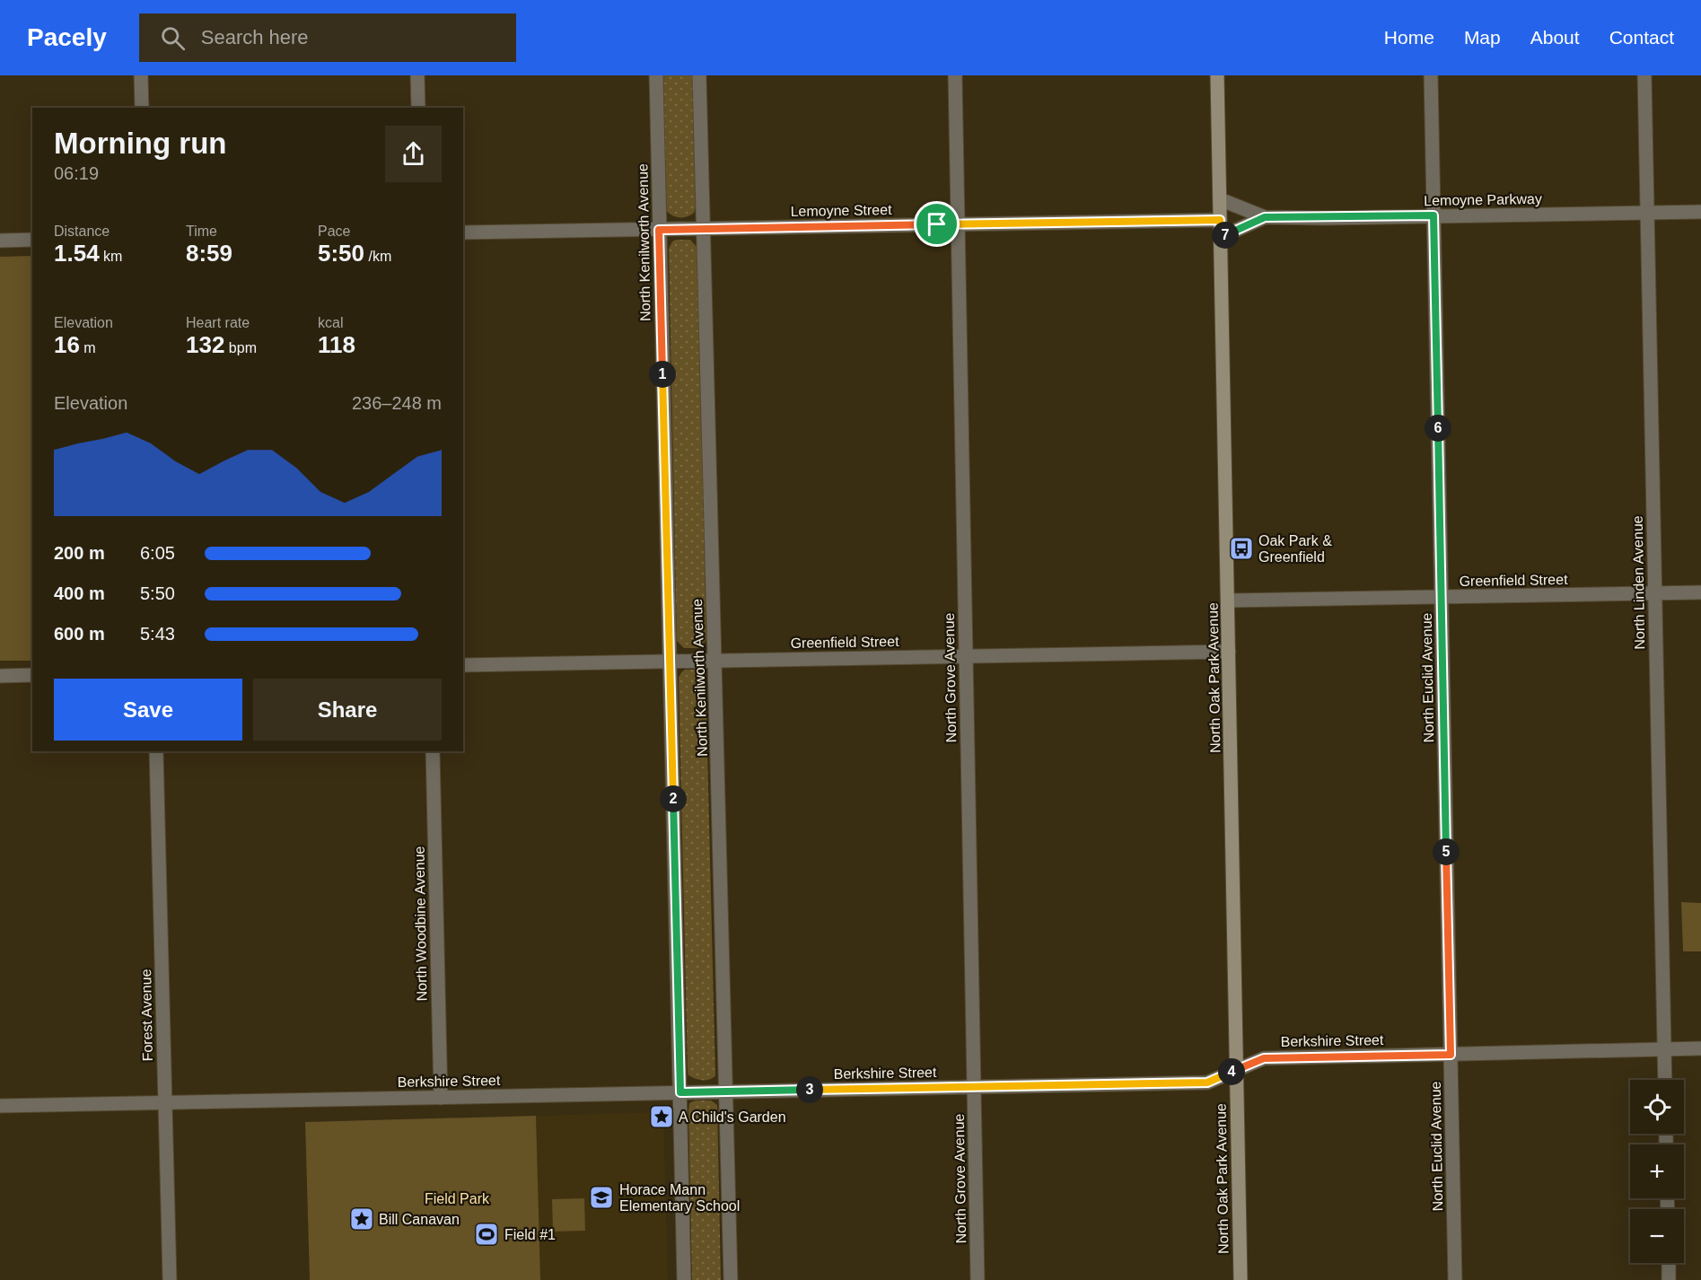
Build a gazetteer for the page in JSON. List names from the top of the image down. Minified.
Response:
{"streets":{"street":["Lemoyne Parkway","Lemoyne Street","North Kenilworth Avenue","Greenfield Street","North Linden Avenue","North Grove Avenue","North Oak Park Avenue","North Euclid Avenue","North Woodbine Avenue","Forest Avenue","Berkshire Street"]},"crossings":[["Lemoyne Parkway","North Linden Avenue"],["Lemoyne Parkway","North Oak Park Avenue"],["Lemoyne Parkway","North Euclid Avenue"],["Lemoyne Street","North Kenilworth Avenue"],["Lemoyne Street","North Grove Avenue"],["Lemoyne Street","North Oak Park Avenue"],["North Kenilworth Avenue","Greenfield Street"],["North Kenilworth Avenue","Berkshire Street"],["Greenfield Street","North Linden Avenue"],["Greenfield Street","North Grove Avenue"],["Greenfield Street","North Oak Park Avenue"],["Greenfield Street","North Euclid Avenue"],["North Linden Avenue","Berkshire Street"],["North Grove Avenue","Berkshire Street"],["North Oak Park Avenue","Berkshire Street"],["North Euclid Avenue","Berkshire Street"],["North Woodbine Avenue","Berkshire Street"],["Forest Avenue","Berkshire Street"]],"parks":["Field Park"],"places":{"bus stop":["Oak Park & Greenfield"],"place":["A Child's Garden","Bill Canavan"],"school or university":["Horace Mann Elementary School"],"sports":["Field #1"]},"page":{"header":"Pacely","search":"Search here","nav":["Home","Map","About","Contact"],"heading":["Morning run","06:19"],"stats":[["Distance","1.54 km"],["Time","8:59"],["Pace","5:50 /km"],["Elevation","16 m"],["Heart rate","132 bpm"],["kcal","118"]],"pins":["7","1","6","2","5","4","3"],"chart":["Elevation","236–248 m"],"list":[{"name":"200 m","note":"6:05"},{"name":"400 m","note":"5:50"},{"name":"600 m","note":"5:43"}],"buttons":["Save","Share"],"map_buttons":["+","−"]}}
